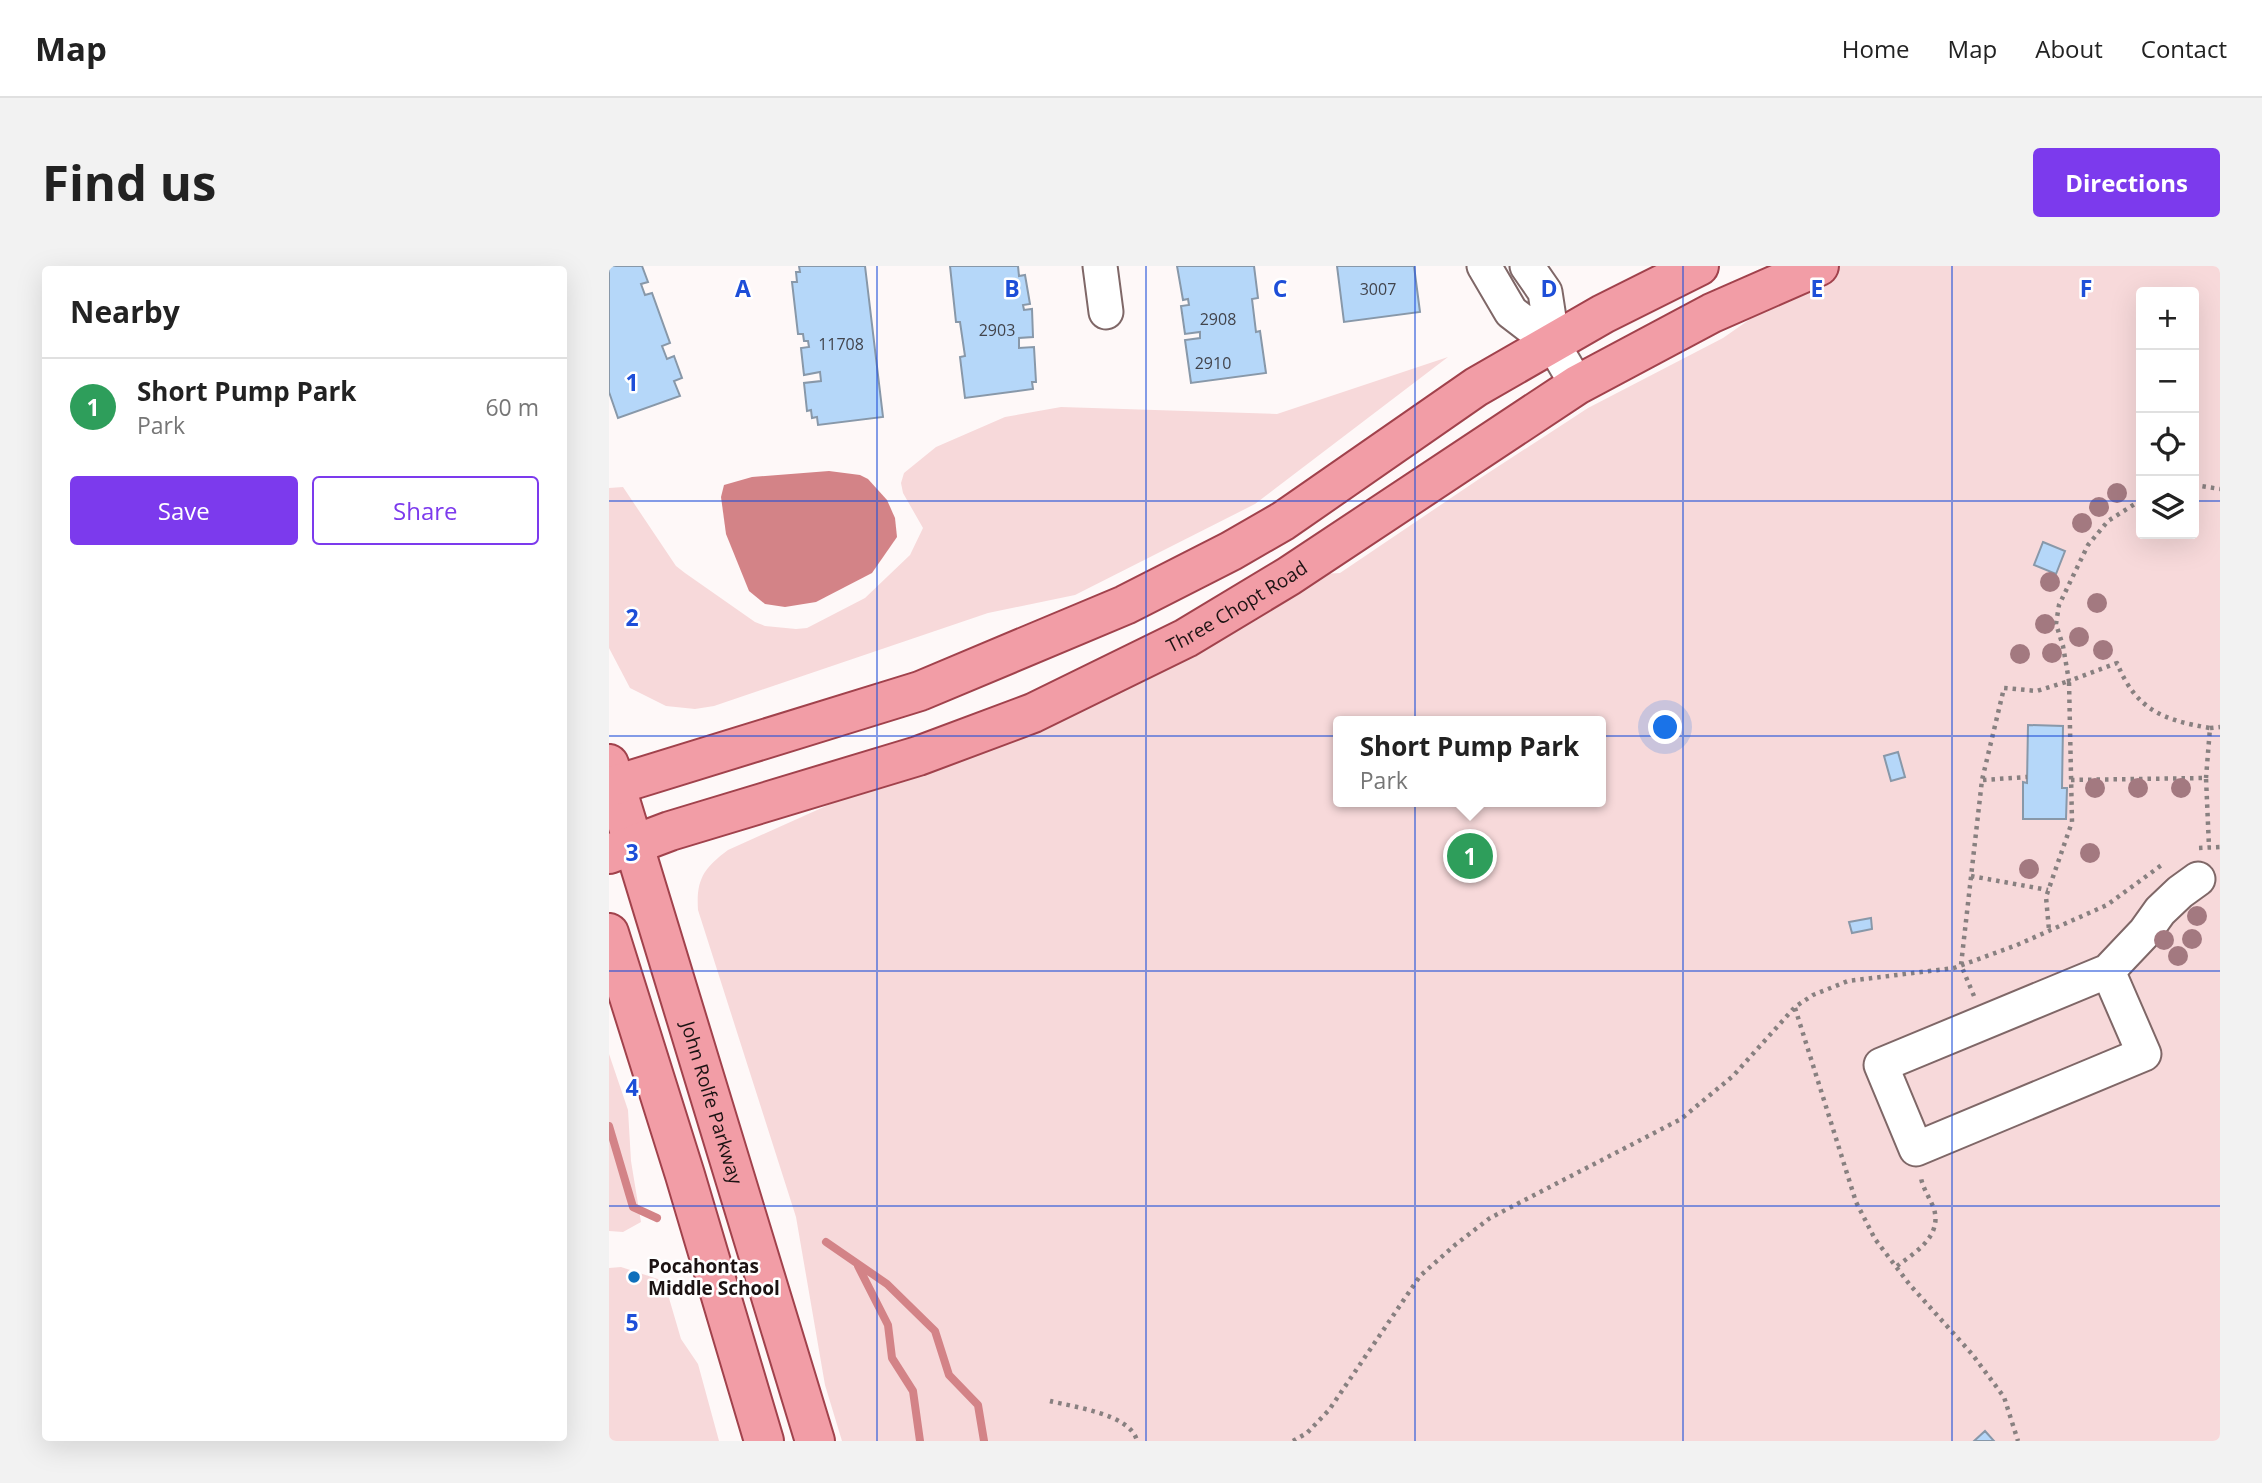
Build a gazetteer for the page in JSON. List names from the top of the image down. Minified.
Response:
{"streets":{"main road":["Three Chopt Road","John Rolfe Parkway"]},"crossings":[["Three Chopt Road","John Rolfe Parkway"]],"places":["Pocahontas Middle School"],"house_numbers":["3007","2908","2903","11708","2910"],"page":{"header":"Map","nav":["Home","Map","About","Contact"],"buttons":["Directions",["Save","Share"]],"title":"Find us","heading":"Nearby","map_buttons":["+","−"],"list":[{"mark":"1","name":"Short Pump Park","note":"Park","value":"60 m"}],"popup":["Short Pump Park","Park"],"pins":"1"},"grid":{"columns":["A","B","C","D","E","F"],"rows":["1","2","3","4","5"]}}
